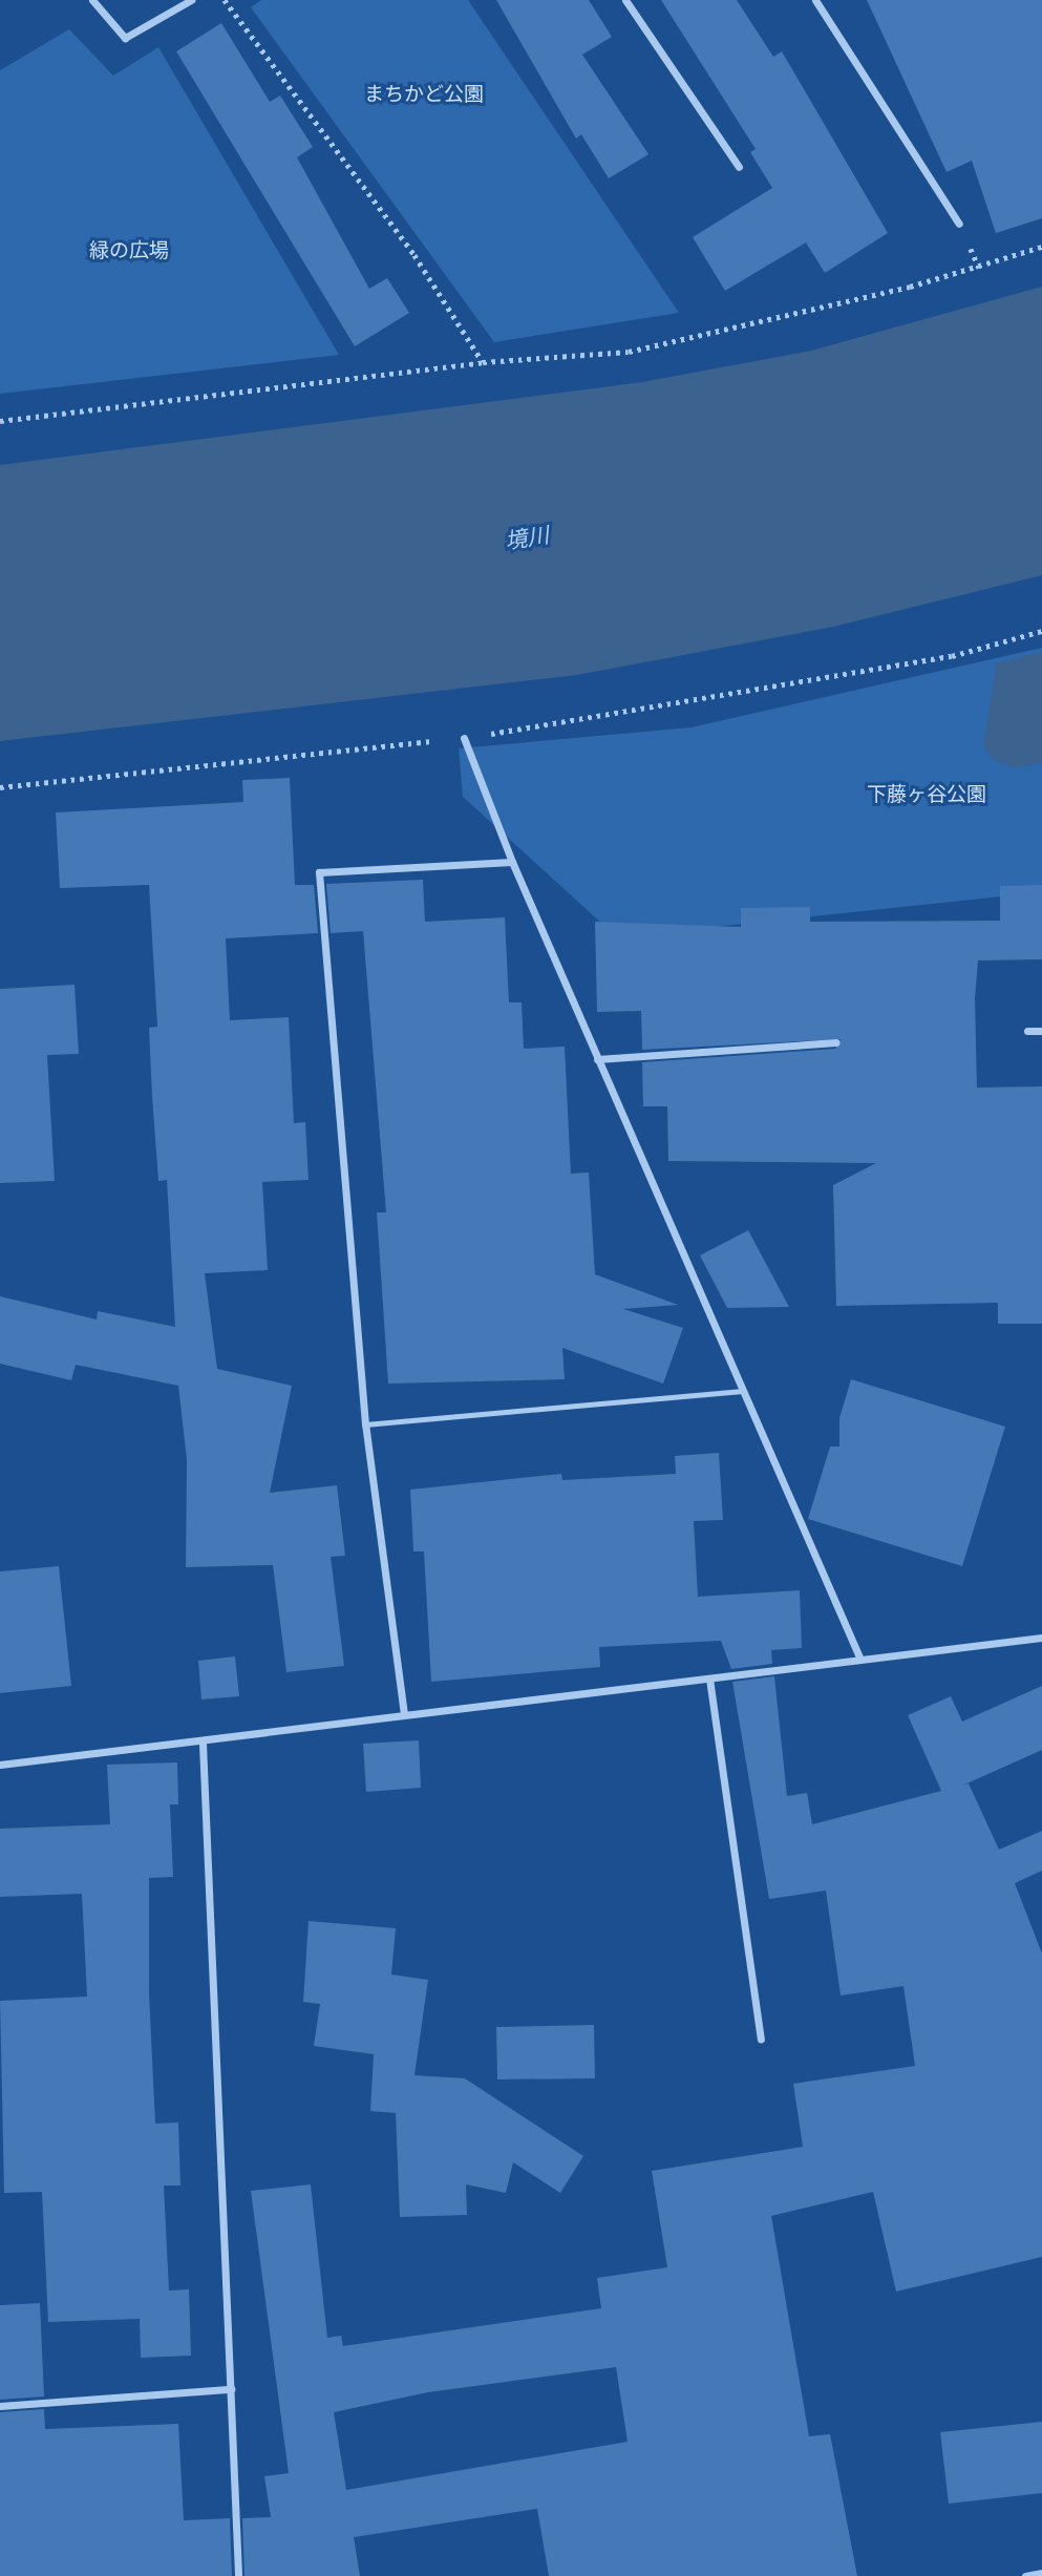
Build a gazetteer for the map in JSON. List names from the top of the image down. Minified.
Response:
{"water":["境川"],"parks":["まちかど公園","緑の広場","下藤ヶ谷公園"]}
